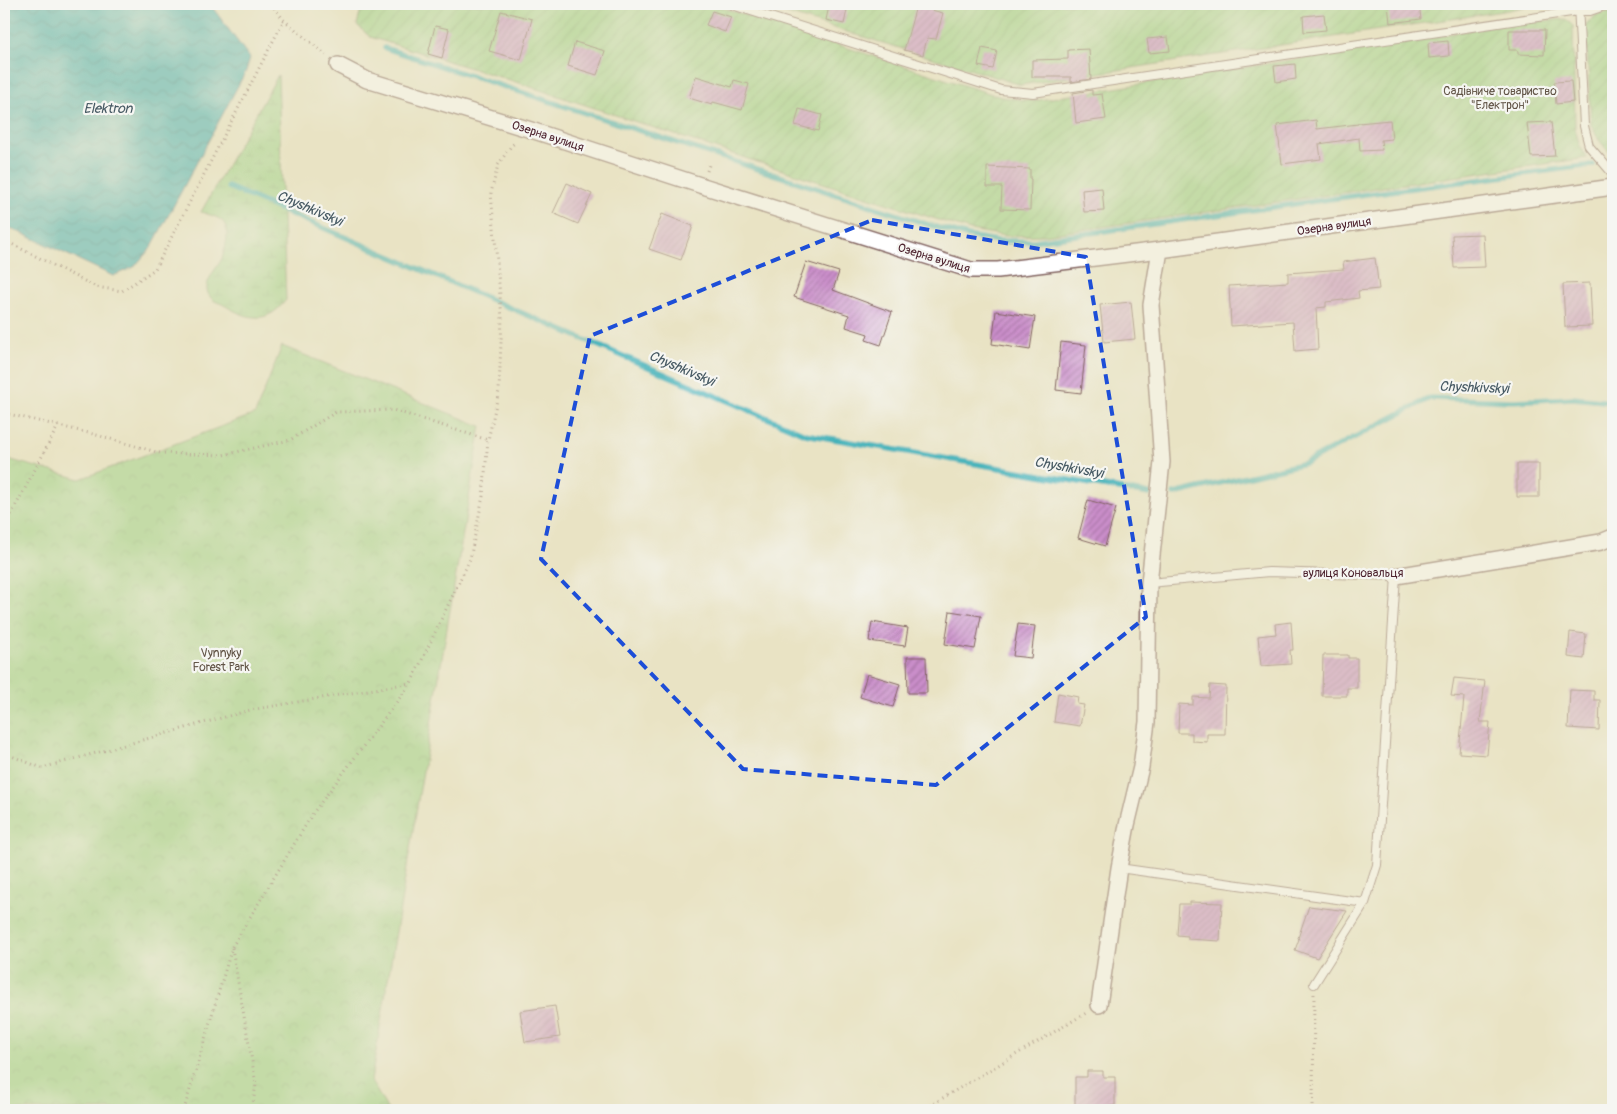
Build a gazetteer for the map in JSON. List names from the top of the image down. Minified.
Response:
{"streets":{"street":["Озерна вулиця","вулиця Коновальця"]},"water":["Elektron","Chyshkivskyi"],"parks":["Садівниче товариство \"Електрон\"","Vynnyky Forest Park"]}
